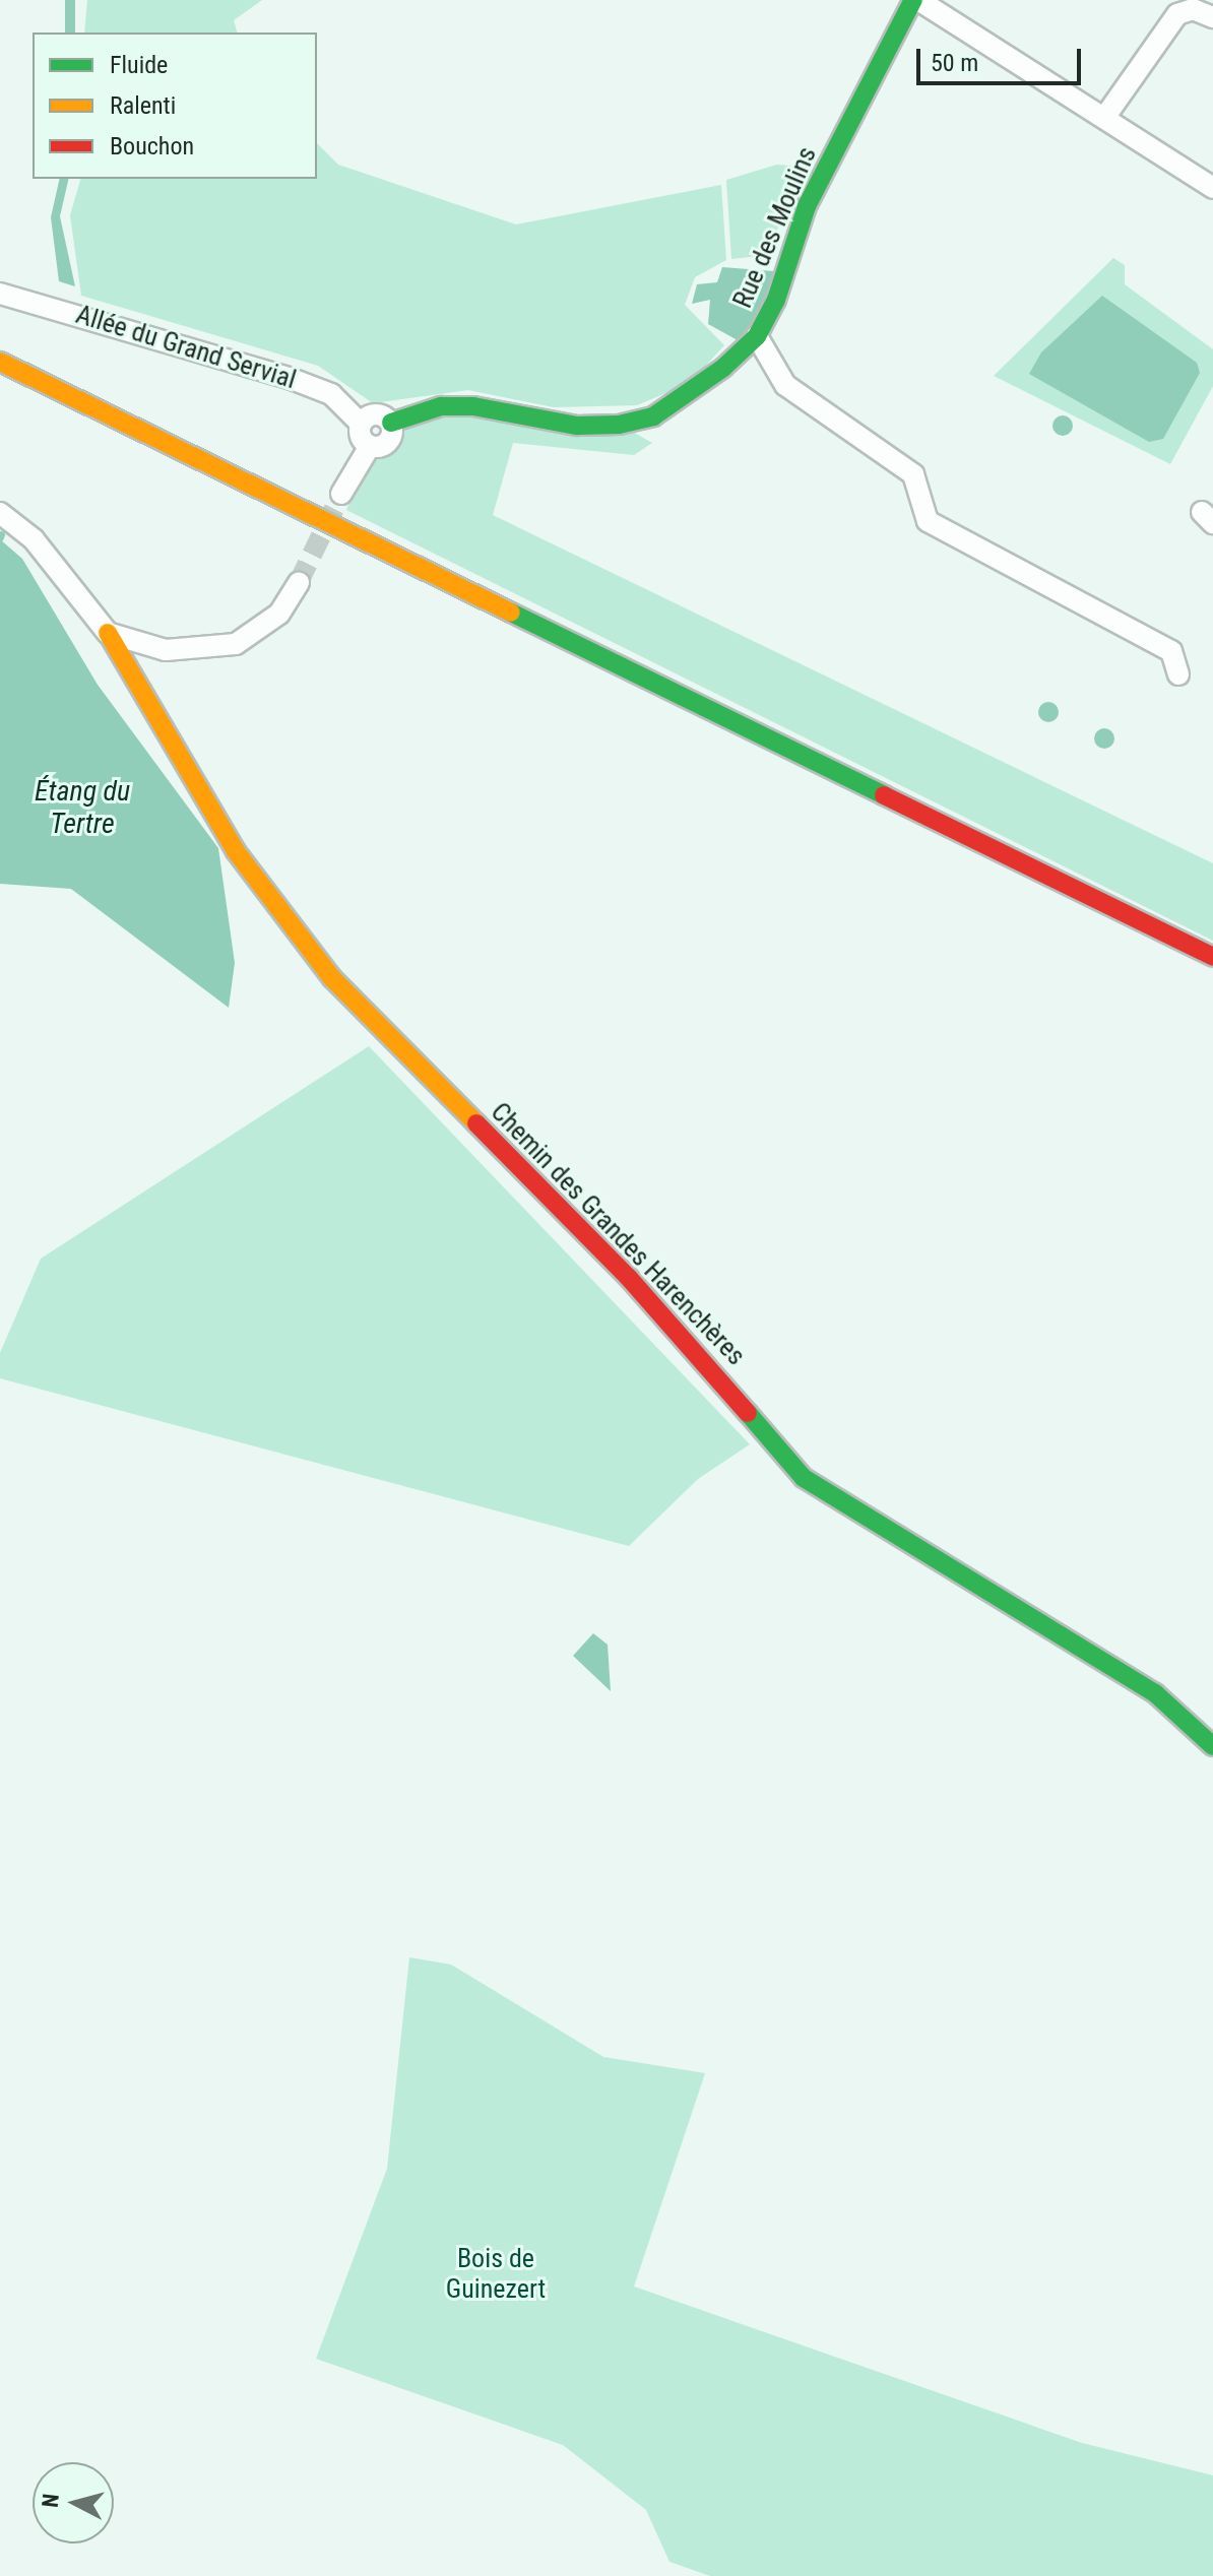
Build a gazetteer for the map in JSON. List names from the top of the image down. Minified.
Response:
{"streets":{"street":["Rue des Moulins","Allée du Grand Servial","Chemin des Grandes Harenchères"]},"water":["Étang du Tertre"],"parks":["Bois de Guinezert"],"legend":["Fluide","Ralenti","Bouchon"],"scale_bar":"50 m","north":"left"}
